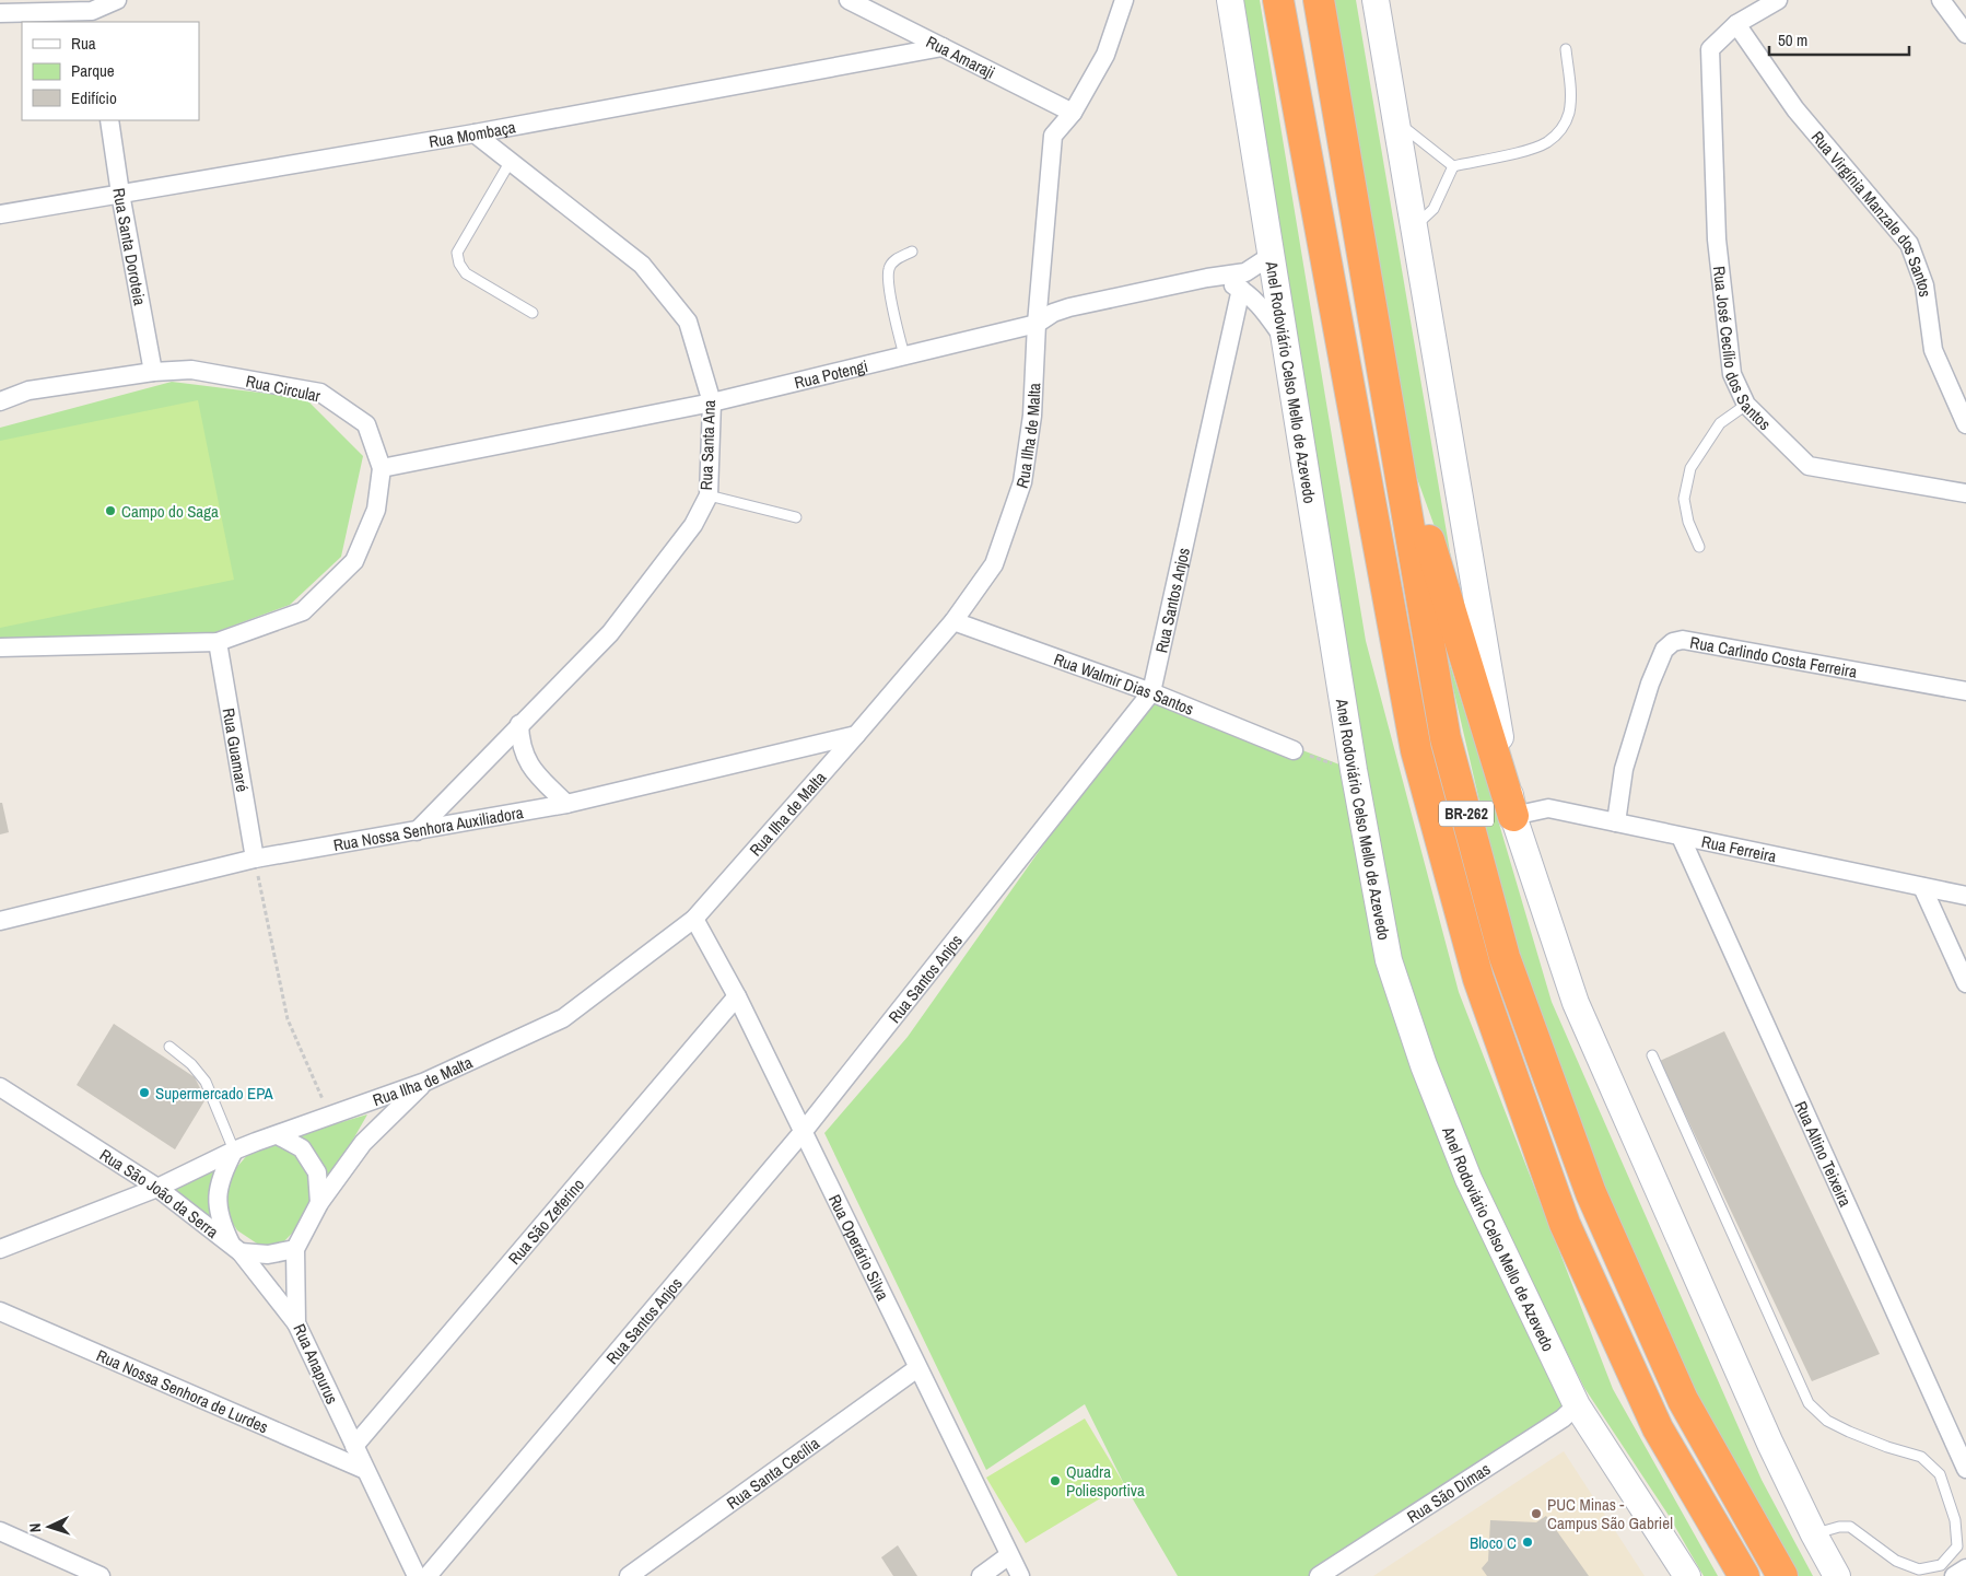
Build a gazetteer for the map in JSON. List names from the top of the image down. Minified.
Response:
{"streets":{"highway":["BR-262"],"main road":["Anel Rodoviário Celso Mello de Azevedo"],"street":["Rua Amaraji","Rua Mombaça","Rua Virgínia Manzale dos Santos","Rua Santa Doroteia","Rua José Cecílio dos Santos","Rua Potengi","Rua Circular","Rua Ilha de Malta","Rua Santa Ana","Rua Santos Anjos","Rua Carlindo Costa Ferreira","Rua Walmir Dias Santos","Rua Guamaré","Rua Nossa Senhora Auxiliadora","Rua Ferreira","Rua Altino Teixeira","Rua São João da Serra","Rua São Zeferino","Rua Operário Silva","Rua Anapurus","Rua Nossa Senhora de Lurdes","Rua Santa Cecília","Rua São Dimas"]},"crossings":[["Rua Amaraji","Rua Mombaça"],["Rua Amaraji","Rua Ilha de Malta"],["Rua Mombaça","Rua Santa Doroteia"],["Rua Mombaça","Rua Santa Ana"],["Rua Virgínia Manzale dos Santos","Rua José Cecílio dos Santos"],["Rua Santa Doroteia","Rua Circular"],["Rua Potengi","Anel Rodoviário Celso Mello de Azevedo"],["Rua Potengi","Rua Circular"],["Rua Potengi","Rua Ilha de Malta"],["Rua Potengi","Rua Santa Ana"],["Anel Rodoviário Celso Mello de Azevedo","Rua São Dimas"],["Rua Circular","Rua Guamaré"],["Rua Ilha de Malta","Rua Walmir Dias Santos"],["Rua Ilha de Malta","Rua Nossa Senhora Auxiliadora"],["Rua Ilha de Malta","Rua São João da Serra"],["Rua Ilha de Malta","Rua Operário Silva"],["Rua Ilha de Malta","Rua Anapurus"],["Rua Santa Ana","Rua Nossa Senhora Auxiliadora"],["Rua Santos Anjos","Rua Walmir Dias Santos"],["Rua Santos Anjos","Rua Operário Silva"],["Rua Carlindo Costa Ferreira","Rua Ferreira"],["Rua Guamaré","Rua Nossa Senhora Auxiliadora"],["Rua Ferreira","Rua Altino Teixeira"],["Rua São João da Serra","Rua Anapurus"],["Rua São Zeferino","Rua Operário Silva"],["Rua São Zeferino","Rua Anapurus"],["Rua Operário Silva","Rua Santa Cecília"],["Rua Anapurus","Rua Nossa Senhora de Lurdes"]],"places":["Campo do Saga","Supermercado EPA","Quadra Poliesportiva","PUC Minas - Campus São Gabriel","Bloco C"],"legend":["Rua","Parque","Edifício"],"scale_bar":"50 m","north":"left"}
